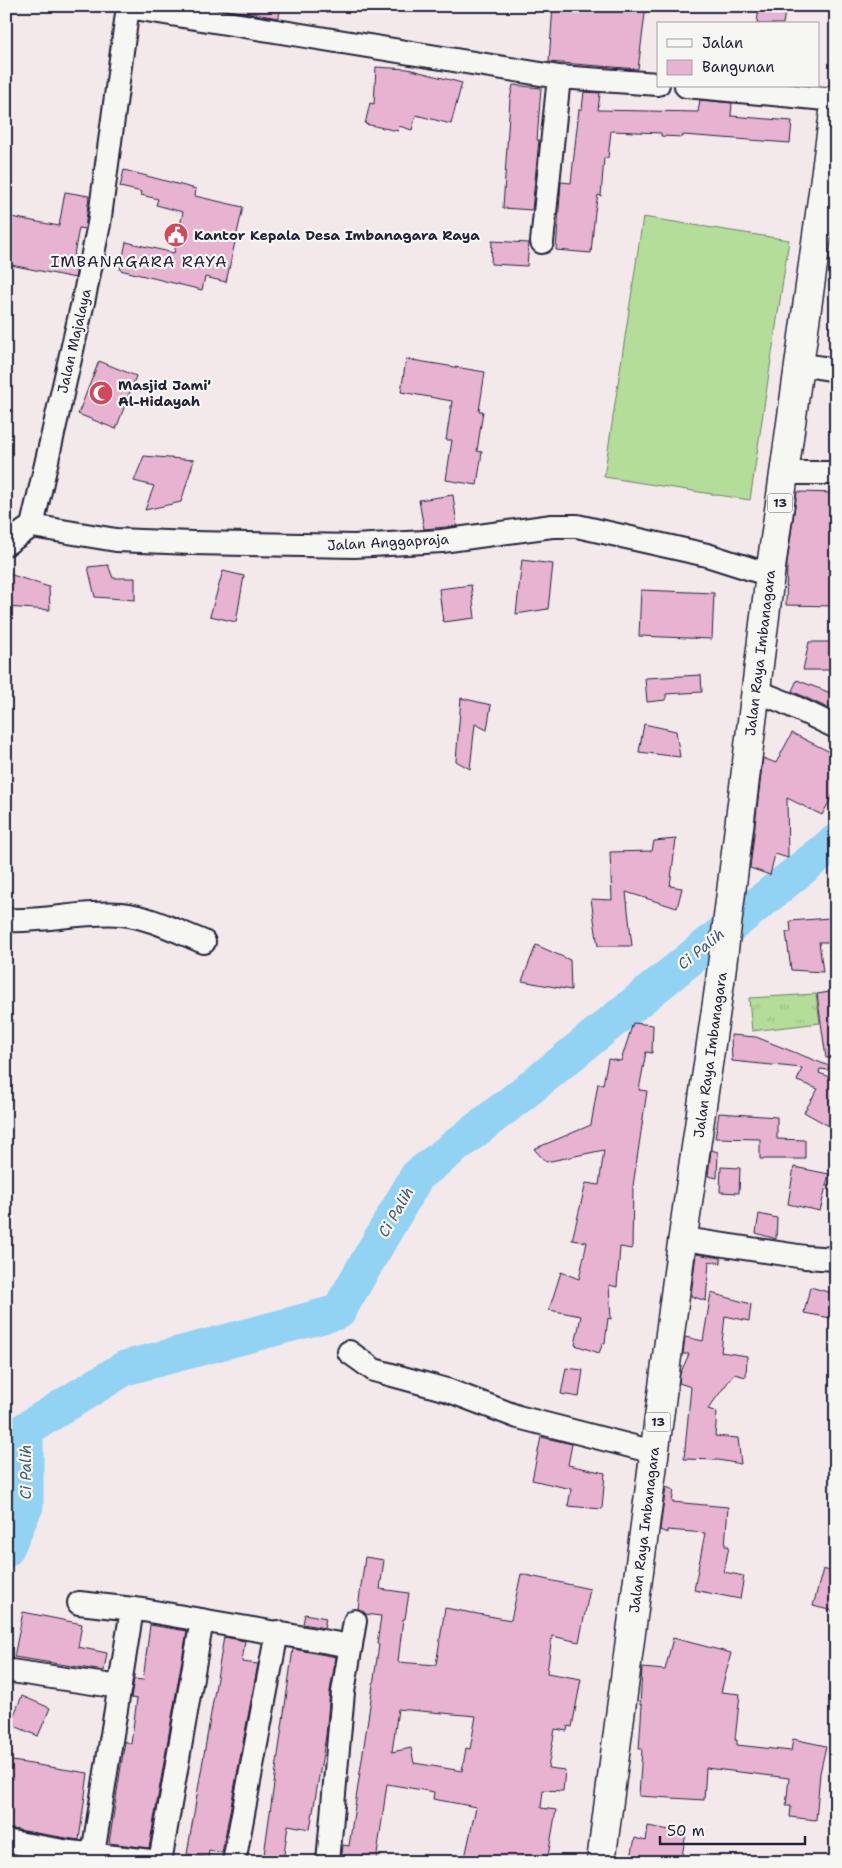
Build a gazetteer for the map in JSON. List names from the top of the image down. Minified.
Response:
{"streets":{"highway":["13","Jalan Raya Imbanagara"],"street":["Jalan Majalaya","Jalan Anggapraja"]},"crossings":[["Jalan Majalaya","Jalan Anggapraja"],["Jalan Anggapraja","Jalan Raya Imbanagara"]],"districts":["IMBANAGARA RAYA"],"water":["Ci Palih"],"places":{"public building":["Kantor Kepala Desa Imbanagara Raya"],"mosque":["Masjid Jami' Al-Hidayah"]},"legend":["Jalan","Bangunan"],"scale_bar":"50 m"}
